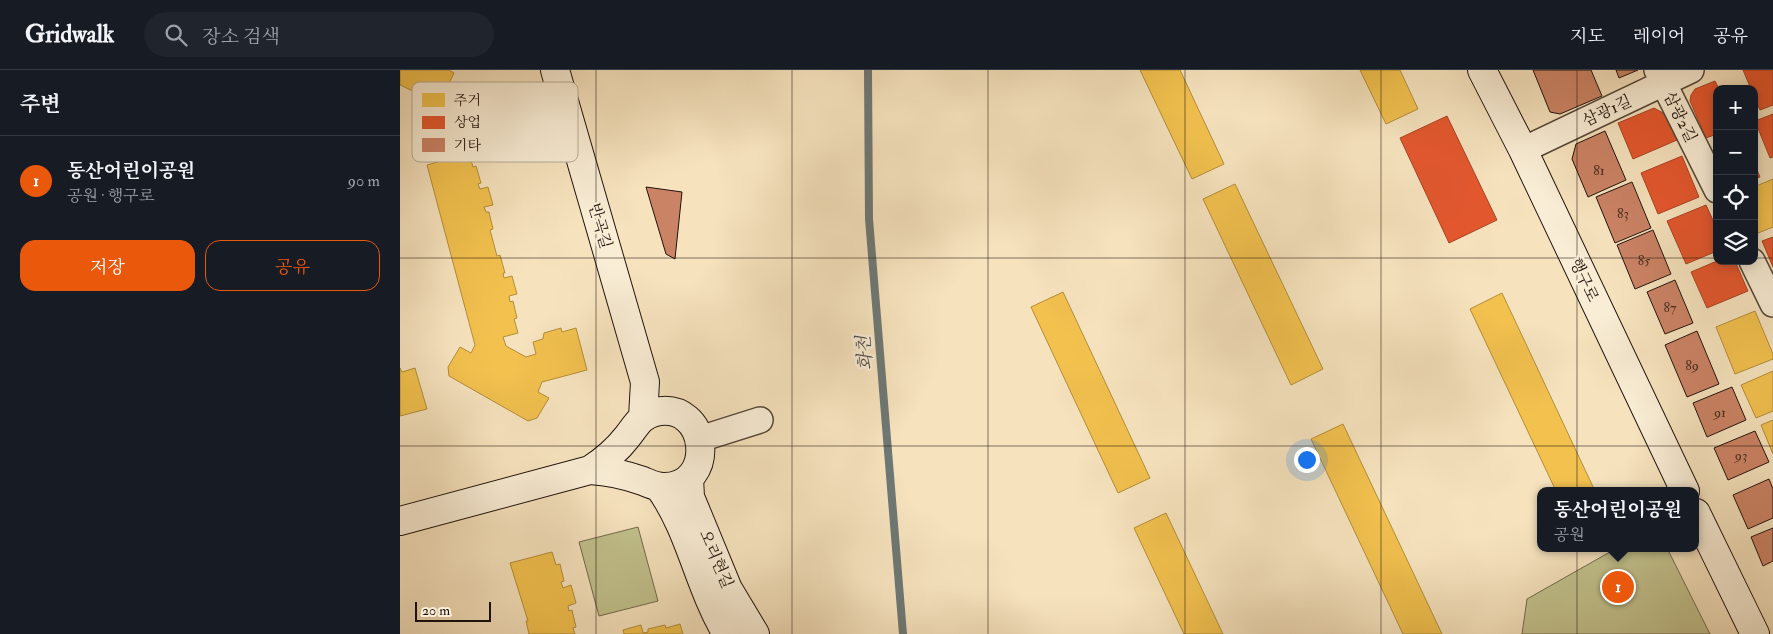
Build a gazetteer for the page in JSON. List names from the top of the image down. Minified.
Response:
{"streets":{"street":["삼광1길","삼광2길","반곡길","행구로","오리현길"]},"crossings":[["삼광1길","삼광2길"],["삼광1길","행구로"],["반곡길","오리현길"]],"water":["화천"],"house_numbers":["81","83","85","87","89","91","93"],"legend":["주거","상업","기타"],"scale_bar":"20 m","page":{"header":"Gridwalk","search":"장소 검색","nav":["지도","레이어","공유"],"heading":"주변","map_buttons":["+","−"],"list":[{"mark":"1","name":"동산어린이공원","note":"공원 · 행구로","value":"90 m"}],"buttons":["저장","공유"],"popup":["동산어린이공원","공원"],"pins":"1","scale":"20 m"}}
